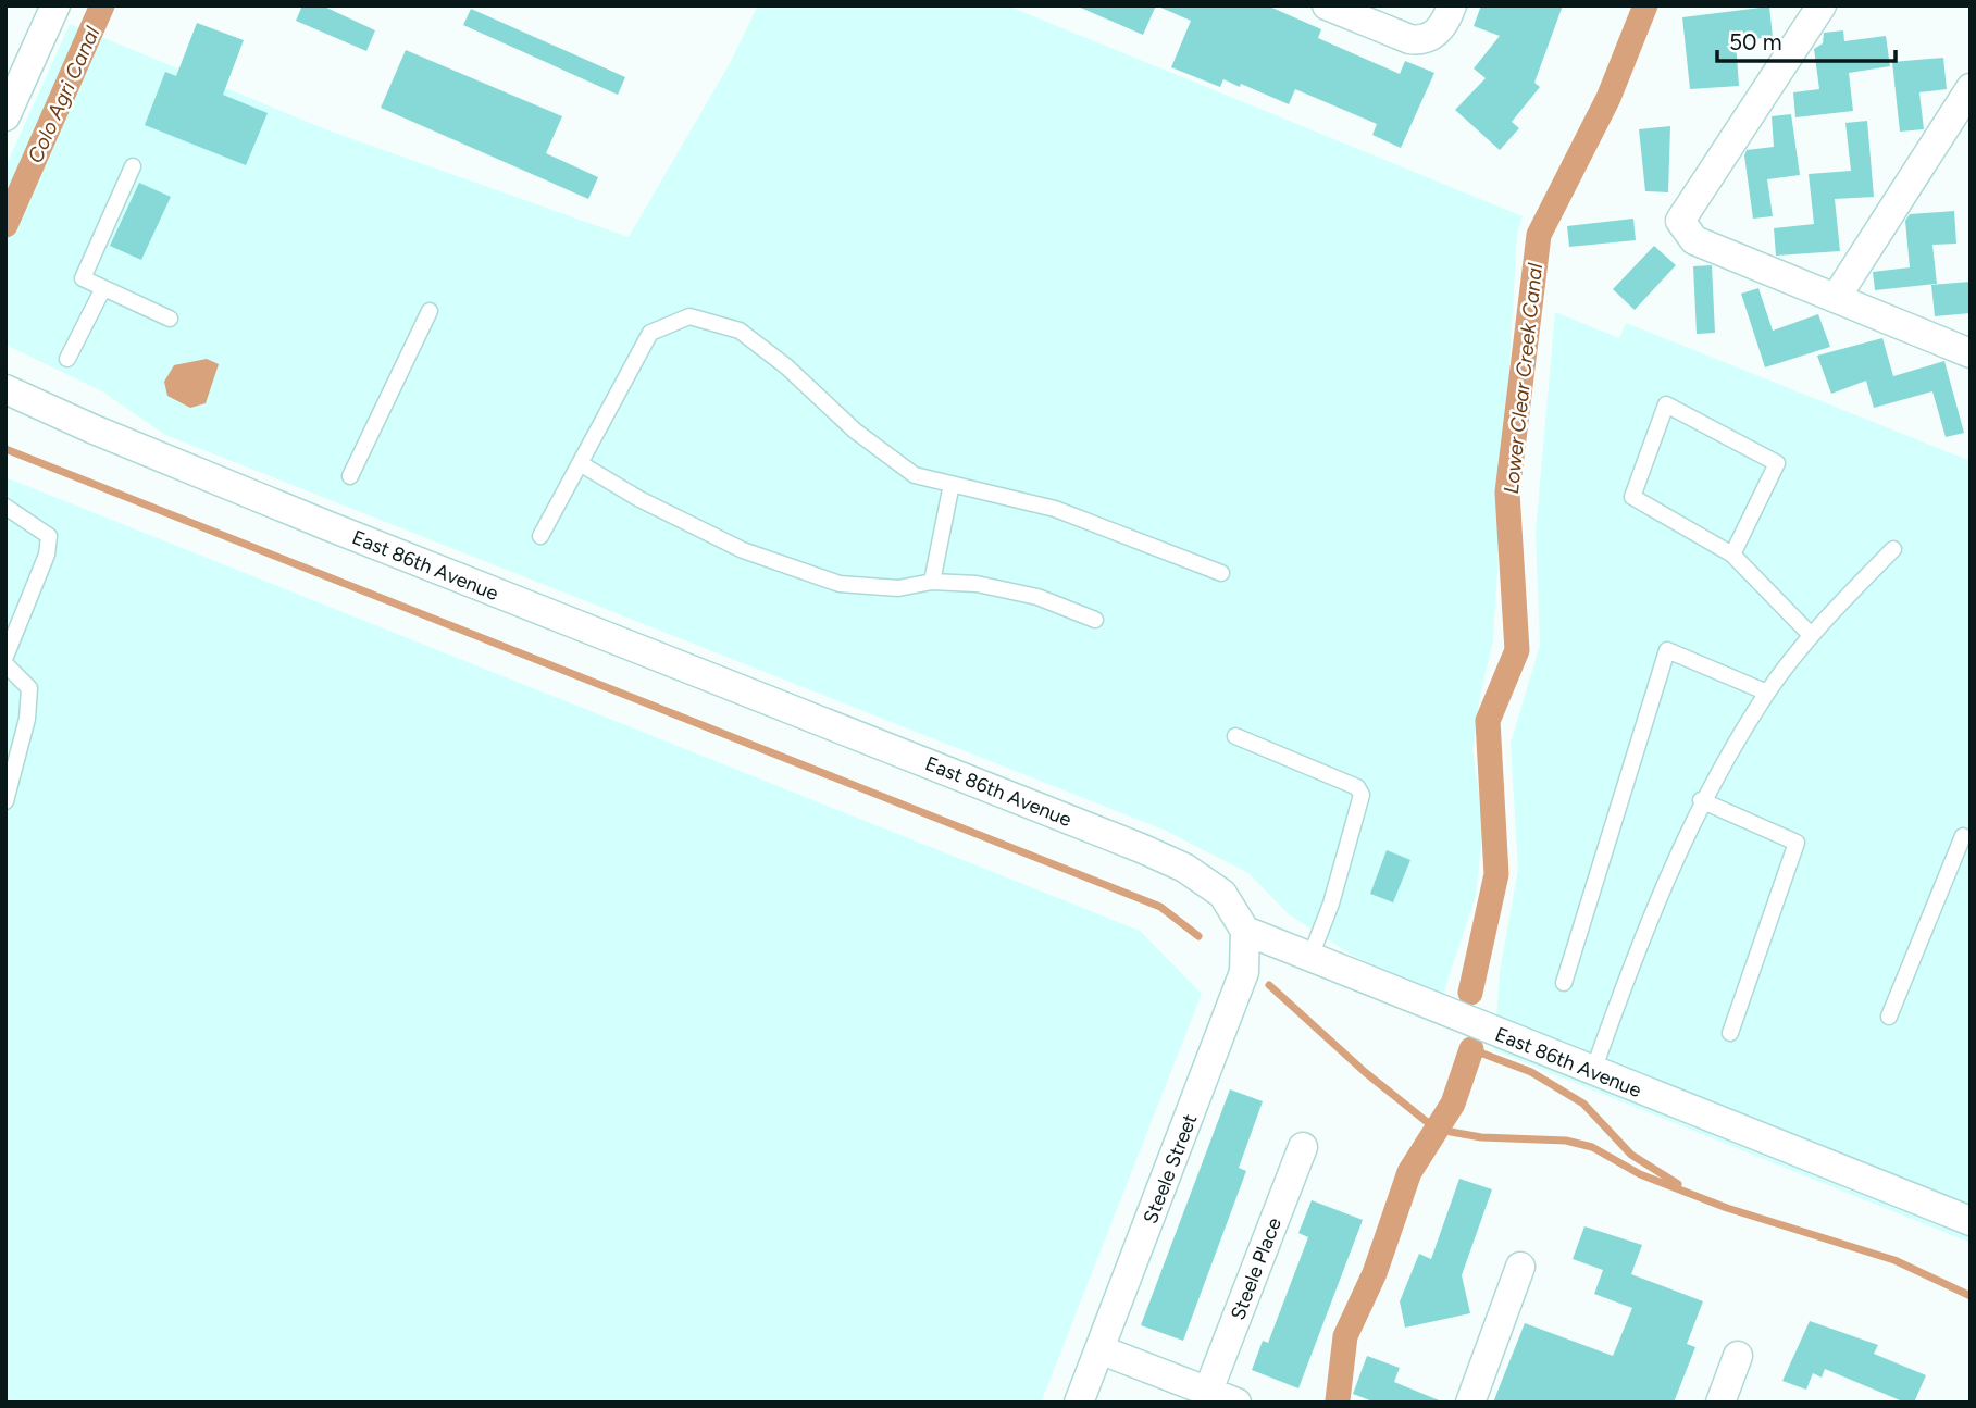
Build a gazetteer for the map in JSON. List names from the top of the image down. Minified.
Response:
{"streets":{"street":["East 86th Avenue","Steele Street","Steele Place"]},"crossings":[["East 86th Avenue","Steele Street"]],"water":["Colo Agri Canal","Lower Clear Creek Canal"],"scale_bar":"50 m"}
